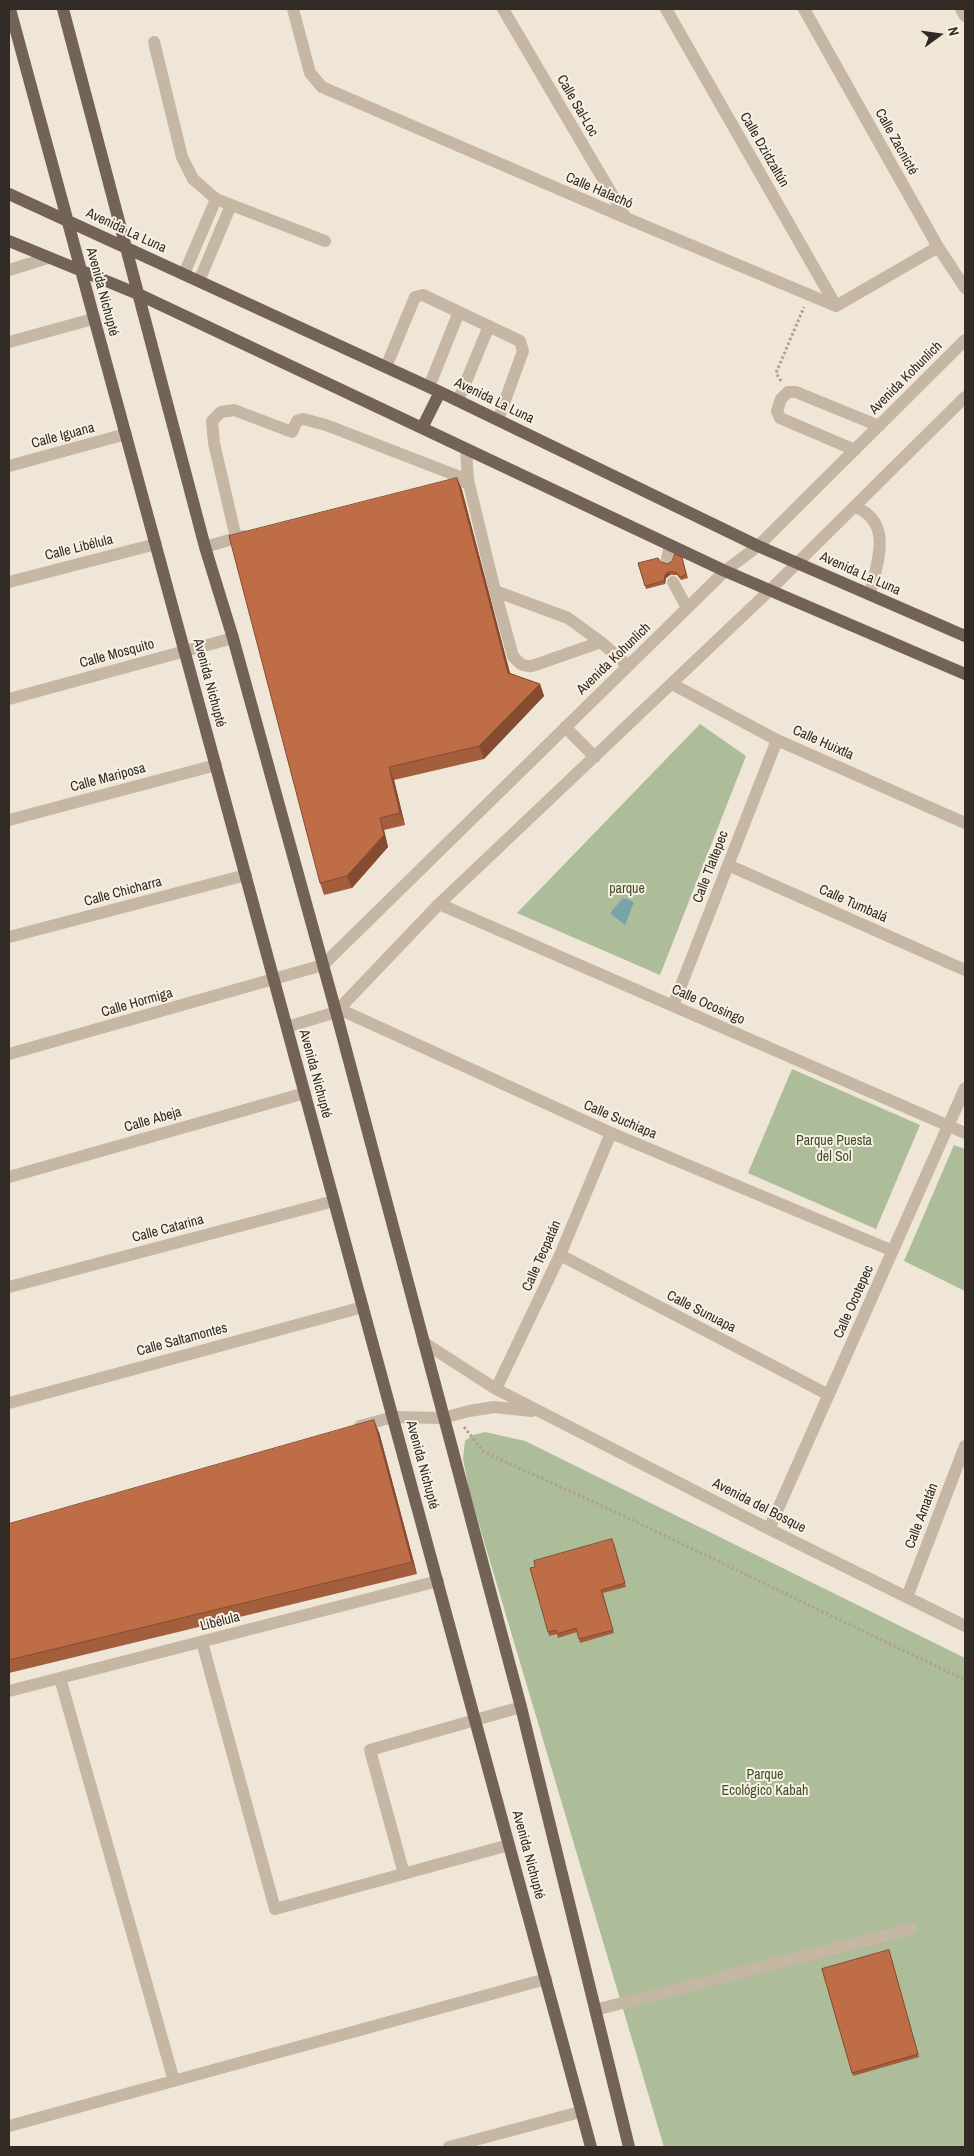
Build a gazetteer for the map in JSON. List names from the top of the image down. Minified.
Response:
{"streets":{"main road":["Avenida La Luna","Avenida Nichupté"],"street":["Calle Sal-Loc","Calle Zacnicté","Calle Dzidzaltún","Calle Halachó","Avenida Kohunlich","Calle Iguana","Calle Libélula","Calle Mosquito","Calle Huixtla","Calle Mariposa","Calle Tlaltepec","Calle Chicharra","Calle Tumbalá","Calle Hormiga","Calle Ocosingo","Calle Abeja","Calle Suchiapa","Calle Catarina","Calle Tecpatán","Calle Ocotepec","Calle Sunuapa","Calle Saltamontes","Avenida del Bosque","Calle Amatán","Libélula"]},"crossings":[["Calle Sal-Loc","Calle Halachó"],["Calle Dzidzaltún","Calle Halachó"],["Avenida La Luna","Avenida Nichupté"],["Avenida La Luna","Avenida Kohunlich"],["Avenida Nichupté","Avenida Kohunlich"],["Avenida Nichupté","Calle Iguana"],["Avenida Nichupté","Calle Libélula"],["Avenida Nichupté","Calle Mosquito"],["Avenida Nichupté","Calle Mariposa"],["Avenida Nichupté","Calle Chicharra"],["Avenida Nichupté","Calle Hormiga"],["Avenida Nichupté","Calle Abeja"],["Avenida Nichupté","Calle Suchiapa"],["Avenida Nichupté","Calle Catarina"],["Avenida Nichupté","Calle Saltamontes"],["Avenida Nichupté","Avenida del Bosque"],["Avenida Nichupté","Libélula"],["Avenida Kohunlich","Calle Hormiga"],["Calle Huixtla","Calle Tlaltepec"],["Calle Tlaltepec","Calle Tumbalá"],["Calle Tlaltepec","Calle Ocosingo"],["Calle Ocosingo","Calle Ocotepec"],["Calle Suchiapa","Calle Tecpatán"],["Calle Suchiapa","Calle Ocotepec"],["Calle Tecpatán","Calle Sunuapa"],["Calle Tecpatán","Avenida del Bosque"],["Calle Ocotepec","Calle Sunuapa"],["Calle Ocotepec","Avenida del Bosque"],["Avenida del Bosque","Calle Amatán"]],"parks":["parque","Parque Puesta del Sol","Parque Ecológico Kabah"],"north":"right"}
